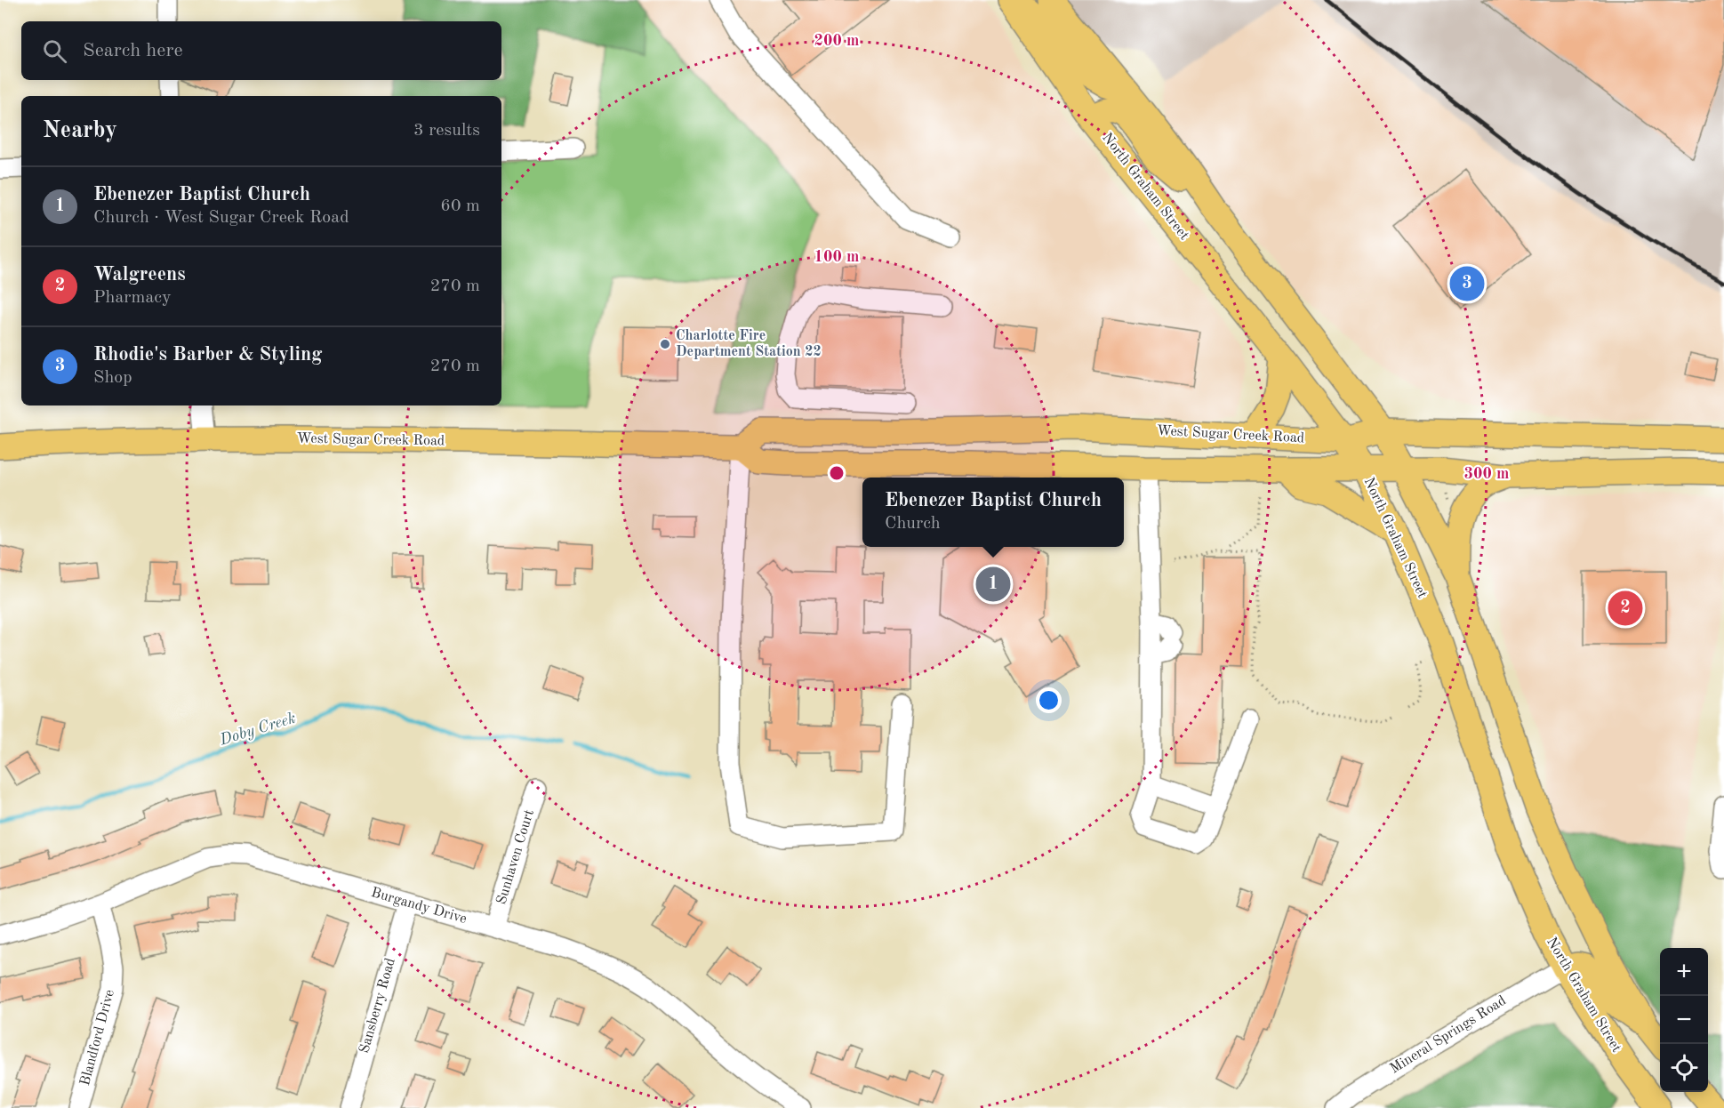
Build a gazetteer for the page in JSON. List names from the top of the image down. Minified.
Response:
{"streets":{"main road":["North Graham Street","West Sugar Creek Road"],"street":["Sunhaven Court","Burgandy Drive","Sansberry Road","Mineral Springs Road","Blandford Drive"]},"crossings":[["North Graham Street","West Sugar Creek Road"],["North Graham Street","Mineral Springs Road"],["Sunhaven Court","Burgandy Drive"],["Burgandy Drive","Sansberry Road"],["Burgandy Drive","Blandford Drive"]],"water":["Doby Creek"],"places":["Charlotte Fire Department Station 22"],"page":{"search":"Search here","heading":["Nearby","3 results"],"list":[{"mark":"1","name":"Ebenezer Baptist Church","note":"Church · West Sugar Creek Road","value":"60 m"},{"mark":"2","name":"Walgreens","note":"Pharmacy","value":"270 m"},{"mark":"3","name":"Rhodie's Barber & Styling","note":"Shop","value":"270 m"}],"pins":["3","1","2"],"popup":["Ebenezer Baptist Church","Church"],"map_buttons":["+","−"]},"rings":["200 m","100 m","300 m"]}
